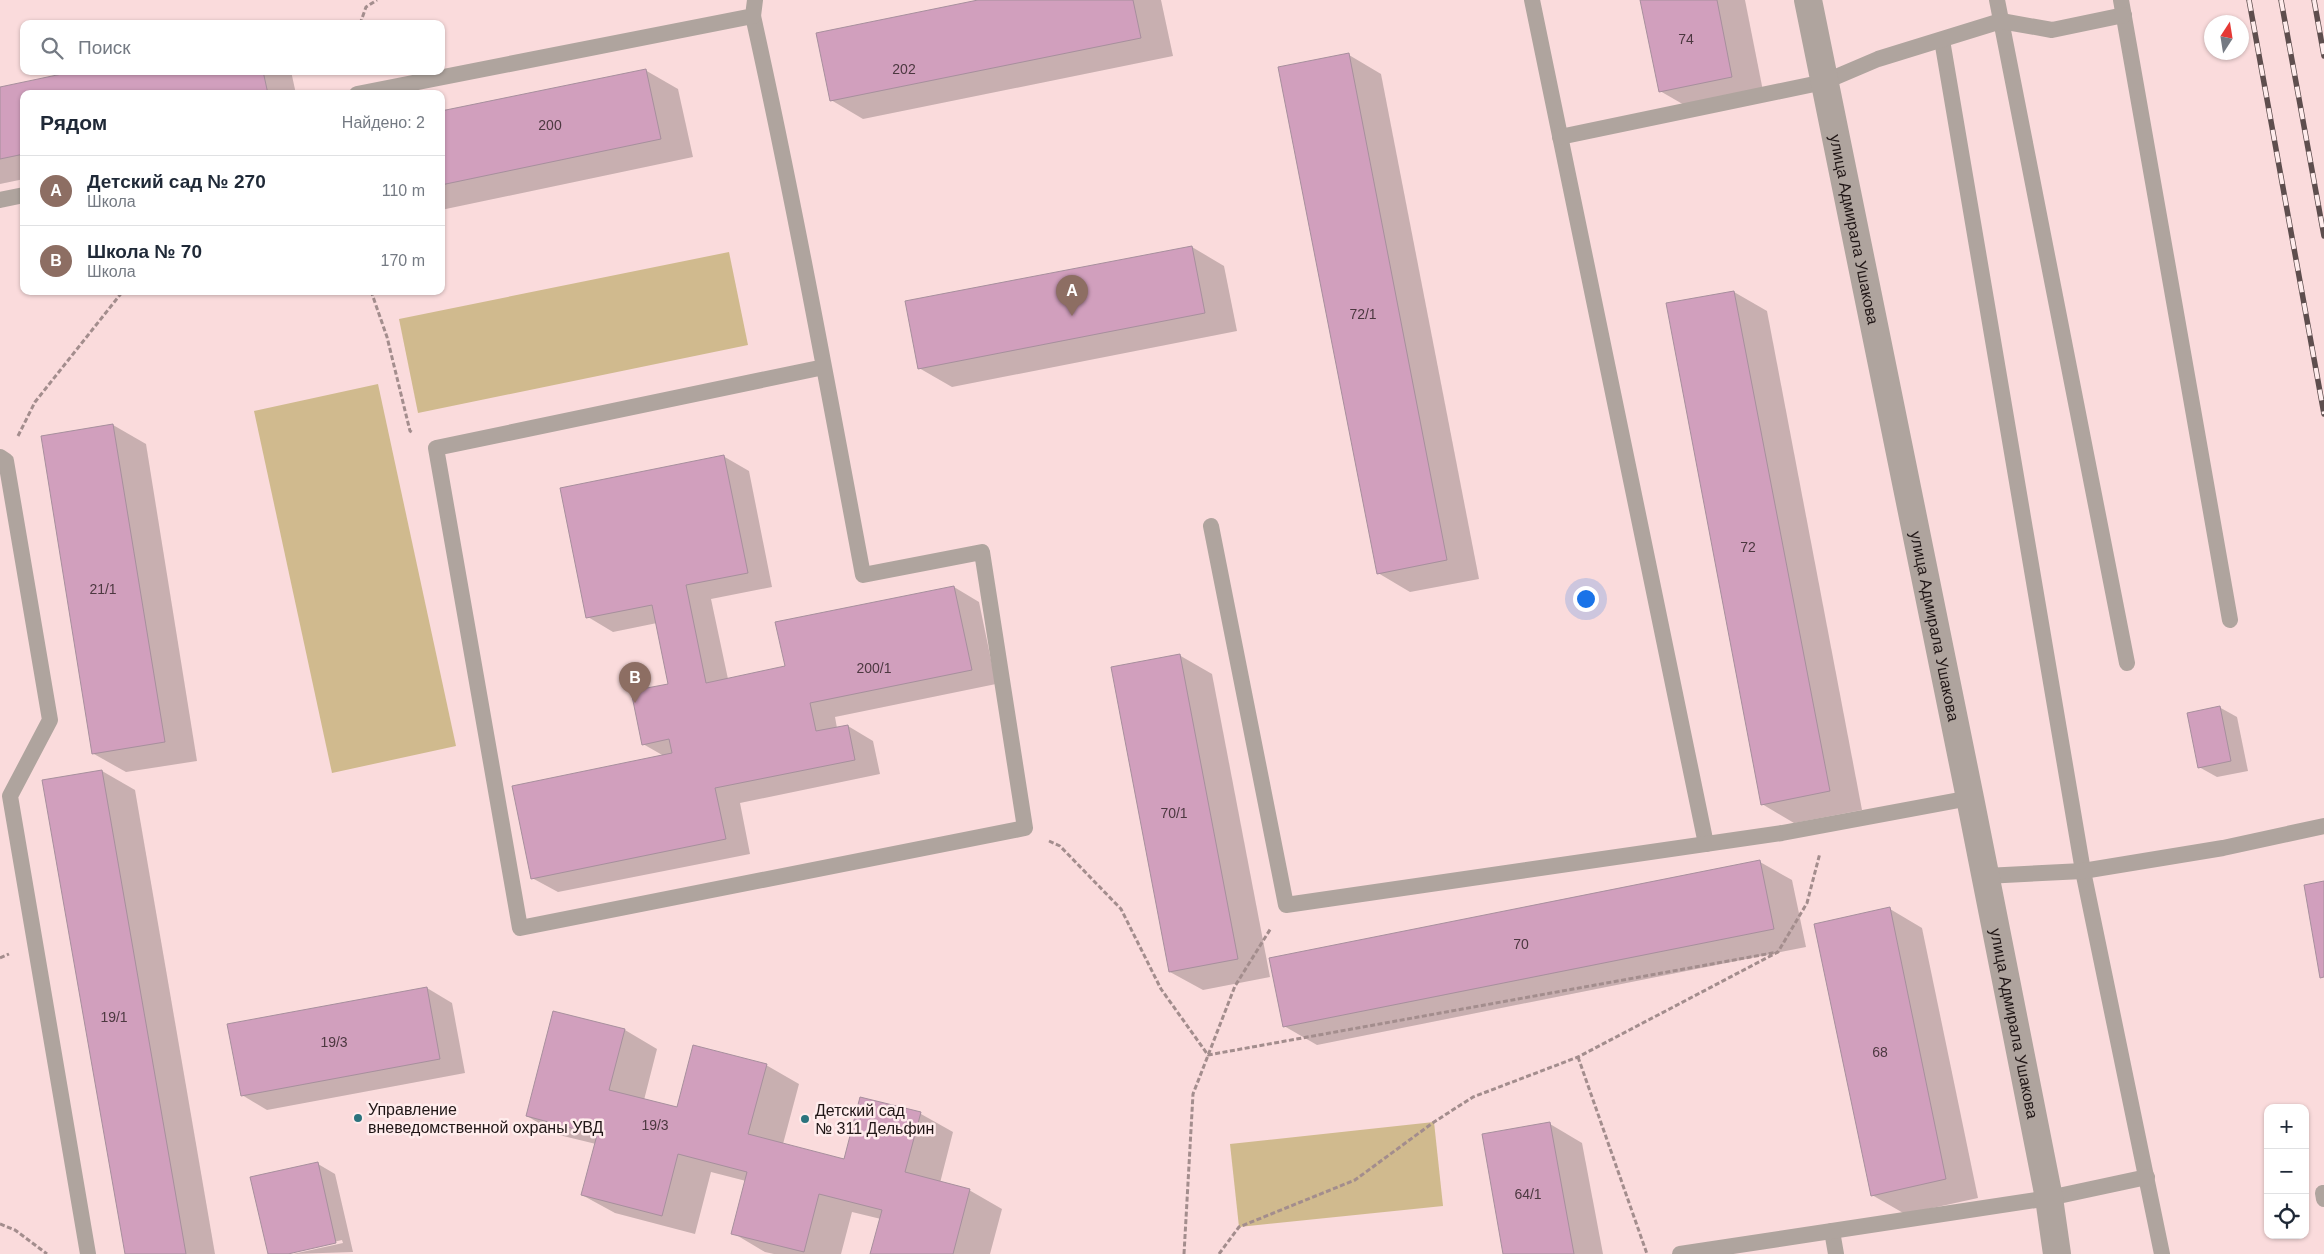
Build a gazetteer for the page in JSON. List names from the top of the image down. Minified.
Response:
{"streets":{"street":["улица Адмирала Ушакова"]},"places":["Управление вневедомственной охраны УВД","Детский сад № 311 Дельфин"],"house_numbers":["74","202","200","72/1","72","21/1","200/1","70/1","70","19/1","19/3","68","19/3","64/1"],"north":"top","page":{"search":"Поиск","heading":["Рядом","Найдено: 2"],"list":[{"mark":"A","name":"Детский сад № 270","note":"Школа","value":"110 m"},{"mark":"B","name":"Школа № 70","note":"Школа","value":"170 m"}],"pins":["A","B"],"map_buttons":["+","−"]}}
